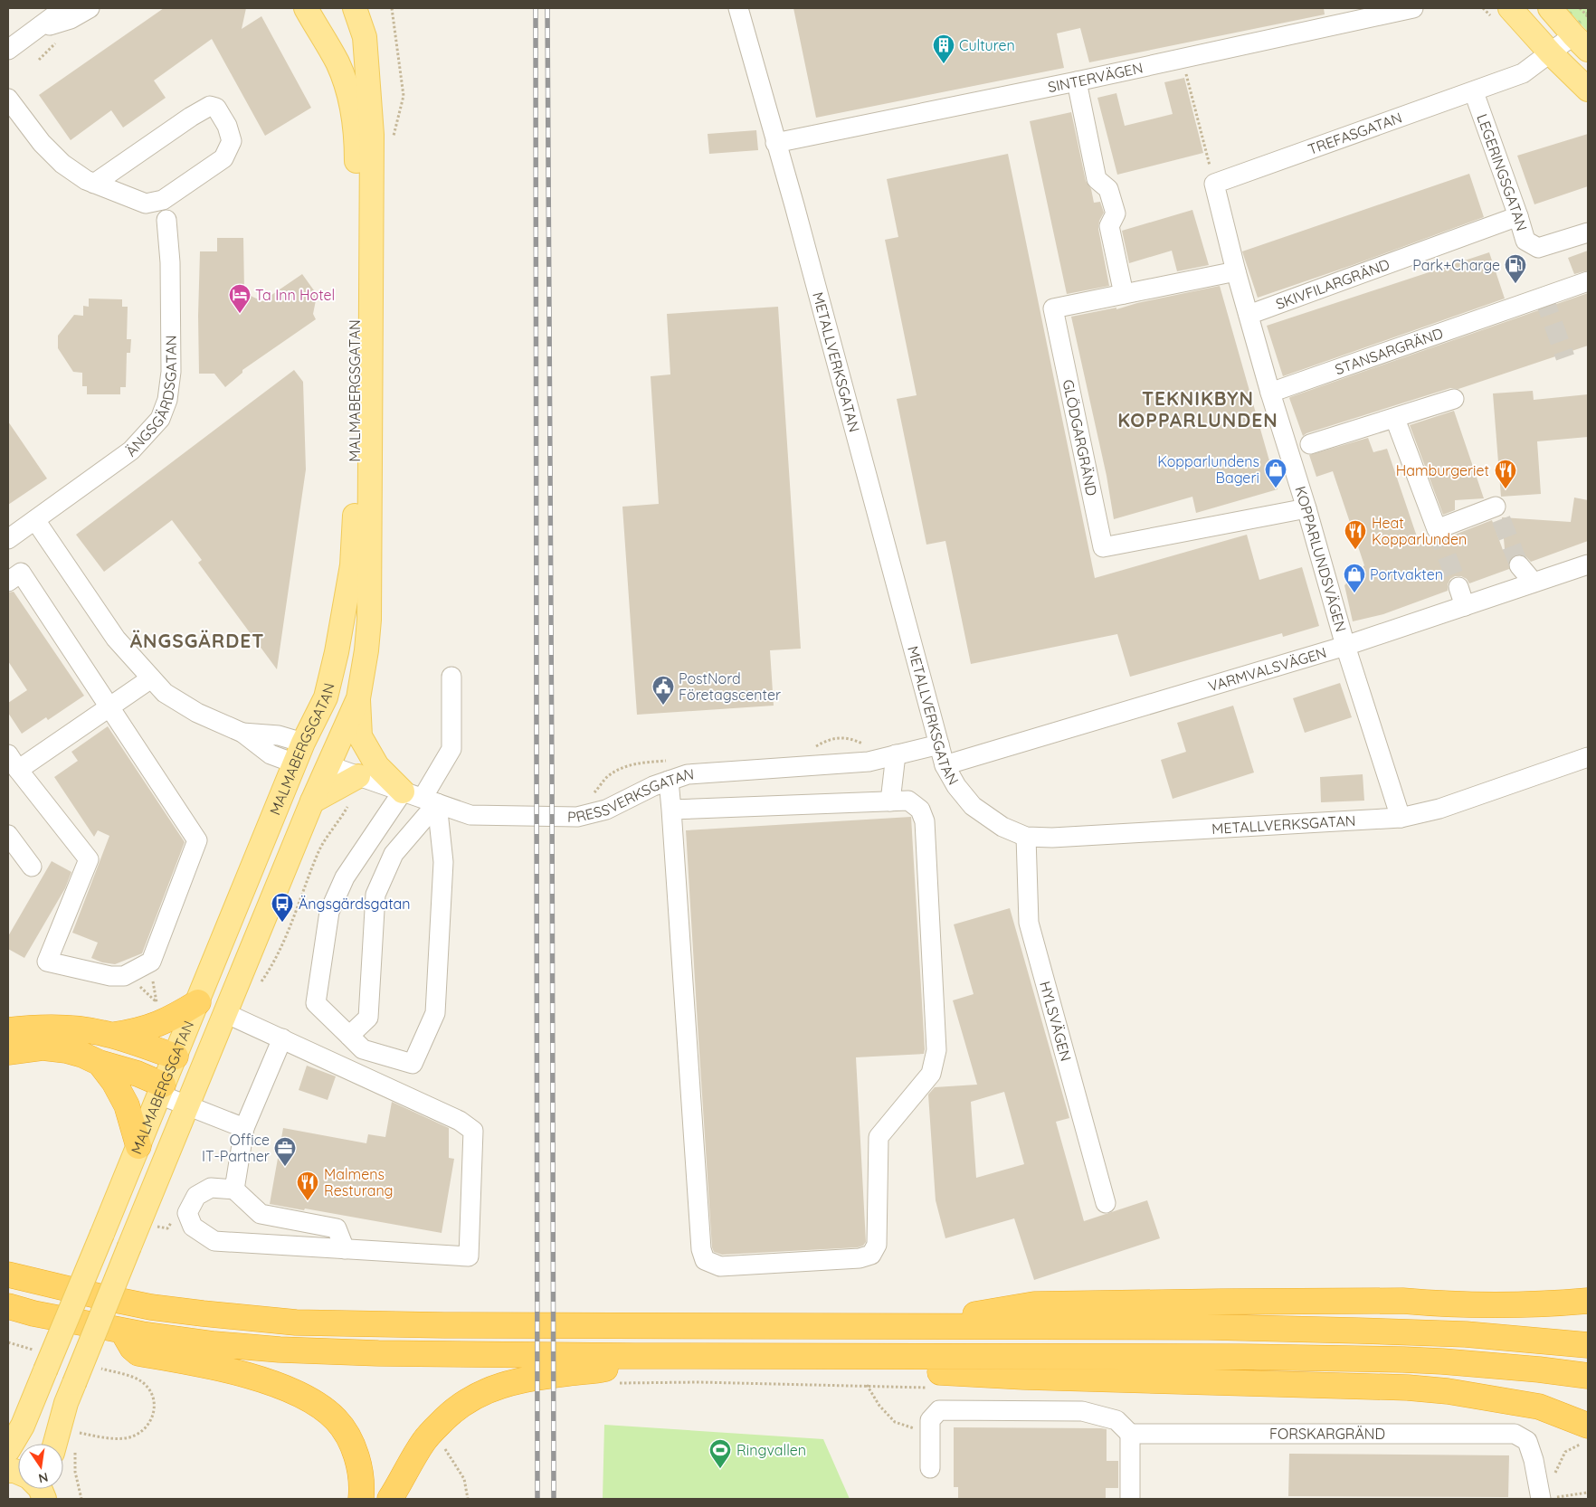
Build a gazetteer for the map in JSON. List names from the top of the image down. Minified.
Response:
{"streets":{"main road":["MALMABERGSGATAN"],"street":["SINTERVÄGEN","TREFASGATAN","LEGERINGSGATAN","SKIVFILARGRÄND","STANSARGRÄND","METALLVERKSGATAN","ÄNGSGÄRDSGATAN","GLÖDGARGRÄND","KOPPARLUNDSVÄGEN","VARMVALSVÄGEN","PRESSVERKSGATAN","HYLSVÄGEN","FORSKARGRÄND"]},"crossings":[["SINTERVÄGEN","METALLVERKSGATAN"],["TREFASGATAN","LEGERINGSGATAN"],["LEGERINGSGATAN","SKIVFILARGRÄND"],["SKIVFILARGRÄND","KOPPARLUNDSVÄGEN"],["STANSARGRÄND","KOPPARLUNDSVÄGEN"],["METALLVERKSGATAN","KOPPARLUNDSVÄGEN"],["METALLVERKSGATAN","VARMVALSVÄGEN"],["METALLVERKSGATAN","PRESSVERKSGATAN"],["METALLVERKSGATAN","HYLSVÄGEN"],["MALMABERGSGATAN","PRESSVERKSGATAN"],["GLÖDGARGRÄND","KOPPARLUNDSVÄGEN"],["KOPPARLUNDSVÄGEN","VARMVALSVÄGEN"]],"districts":["TEKNIKBYN KOPPARLUNDEN","ÄNGSGÄRDET"],"places":{"building":["Culturen"],"fuel station":["Park+Charge"],"hotel":["Ta Inn Hotel"],"shop":["Kopparlundens Bageri","Portvakten"],"restaurant":["Hamburgeriet","Heat Kopparlunden","Malmens Resturang"],"public building":["PostNord Företagscenter"],"bus stop":["Ängsgärdsgatan"],"office":["Office IT-Partner"],"sports":["Ringvallen"]},"north":"bottom"}
